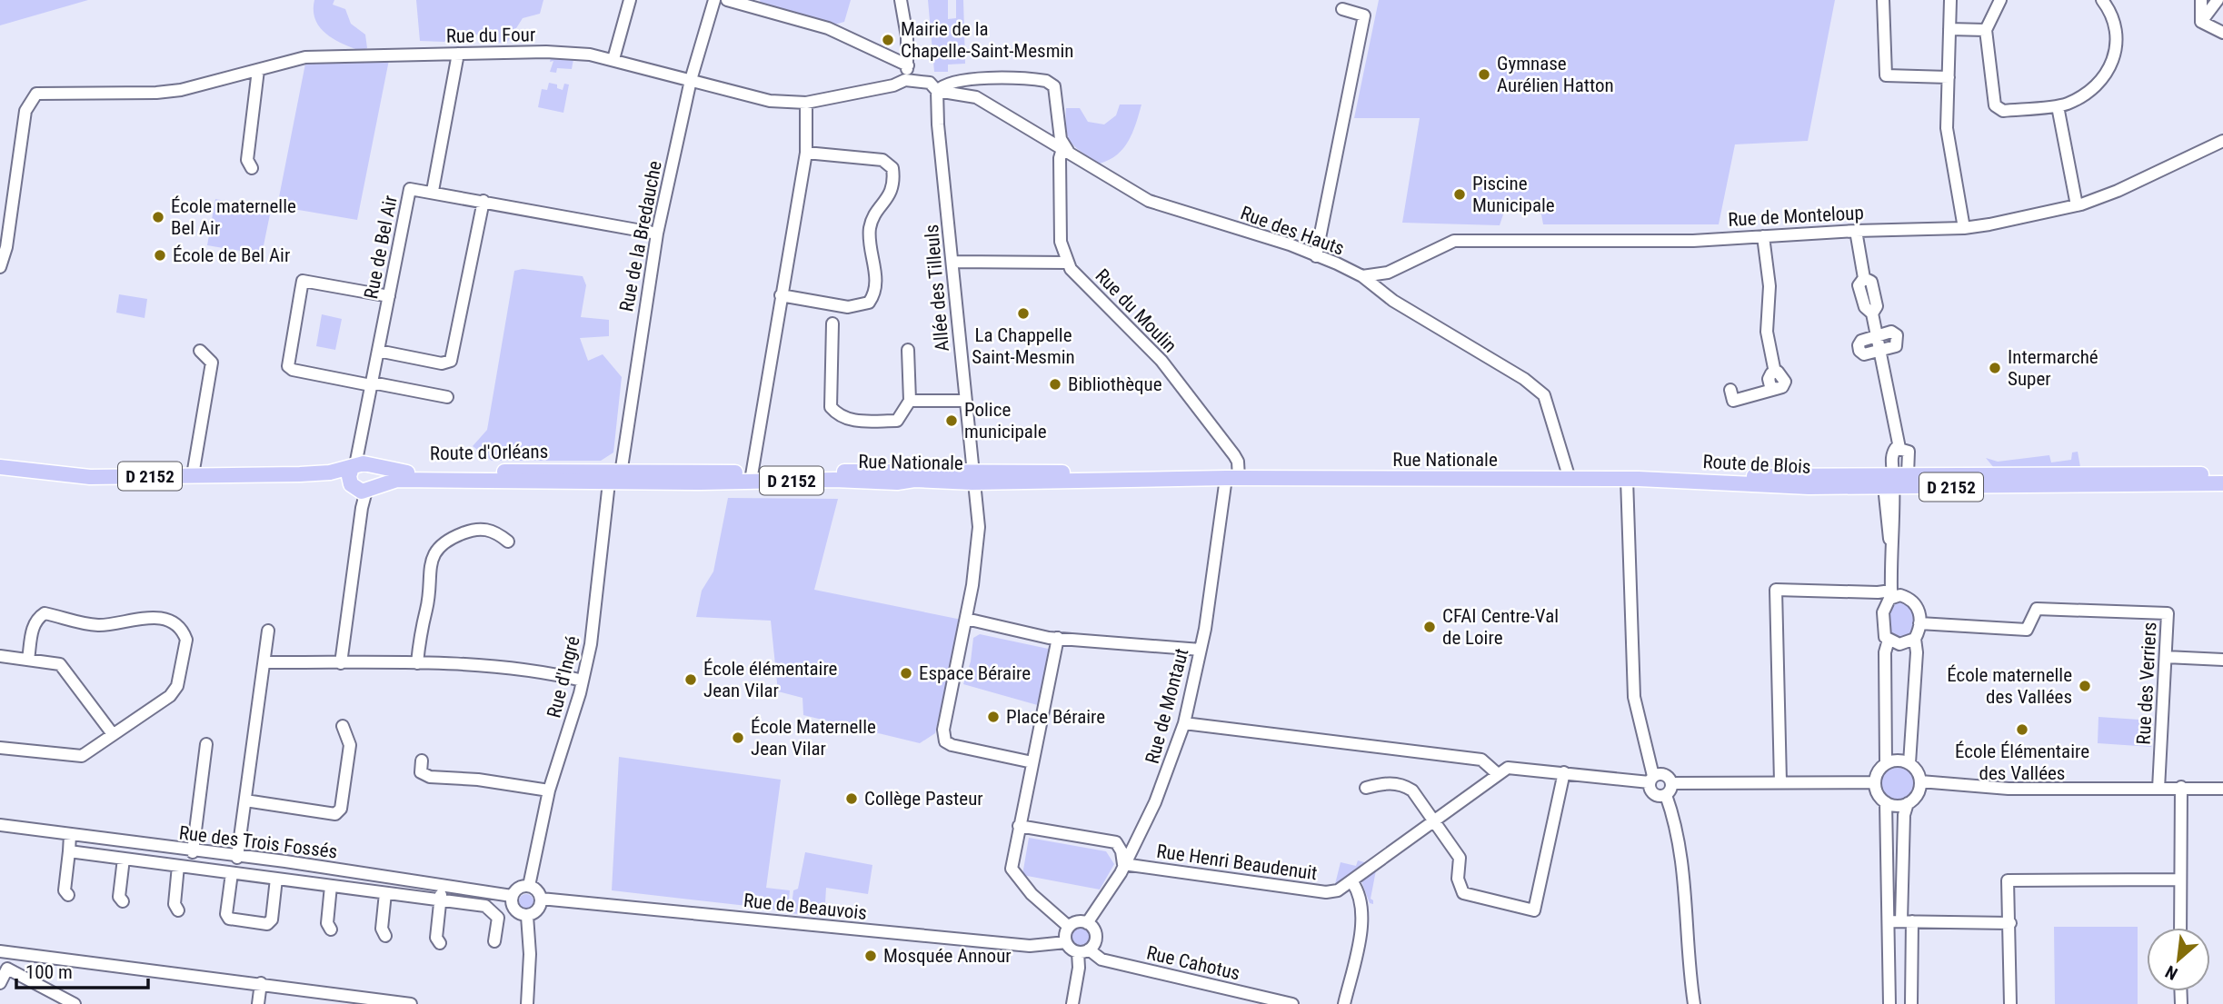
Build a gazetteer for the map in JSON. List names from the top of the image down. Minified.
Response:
{"streets":{"main road":["Route d'Orléans","Rue Nationale","Route de Blois","D 2152"],"street":["Rue du Four","Rue de Monteloup","Rue des Hauts","Rue de la Bredauche","Rue de Bel Air","Allée des Tilleuls","Rue du Moulin","Rue d'Ingré","Rue des Verriers","Rue de Montaut","Rue des Trois Fossés","Rue Henri Beaudenuit","Rue de Beauvois","Rue Cahotus"]},"crossings":[["Rue du Four","Rue de la Bredauche"],["Rue de Monteloup","Rue des Hauts"],["Rue des Hauts","Allée des Tilleuls"],["Rue des Hauts","Rue Nationale"],["Rue de la Bredauche","Rue de Bel Air"],["Rue de la Bredauche","Route d'Orléans"],["Rue de la Bredauche","Rue Nationale"],["Rue de la Bredauche","Rue d'Ingré"],["Rue de Bel Air","Route d'Orléans"],["Allée des Tilleuls","Rue Nationale"],["Rue du Moulin","Rue Nationale"],["Rue du Moulin","Rue de Montaut"],["Route d'Orléans","Rue Nationale"],["Route d'Orléans","Rue d'Ingré"],["Rue Nationale","Route de Blois"],["Rue Nationale","Rue d'Ingré"],["Rue Nationale","Rue de Montaut"],["Rue d'Ingré","Rue des Trois Fossés"],["Rue d'Ingré","Rue de Beauvois"],["Rue de Montaut","Rue Henri Beaudenuit"],["Rue de Montaut","Rue de Beauvois"],["Rue de Montaut","Rue Cahotus"],["Rue des Trois Fossés","Rue de Beauvois"],["Rue de Beauvois","Rue Cahotus"]],"places":["Mairie de la Chapelle-Saint-Mesmin","Gymnase Aurélien Hatton","Piscine Municipale","École maternelle Bel Air","École de Bel Air","La Chappelle Saint-Mesmin","Intermarché Super","Bibliothèque","Police municipale","CFAI Centre-Val de Loire","Espace Béraire","École élémentaire Jean Vilar","École maternelle des Vallées","Place Béraire","École Élémentaire des Vallées","École Maternelle Jean Vilar","Collège Pasteur","Mosquée Annour"],"scale_bar":"100 m","north":"bottom left"}
